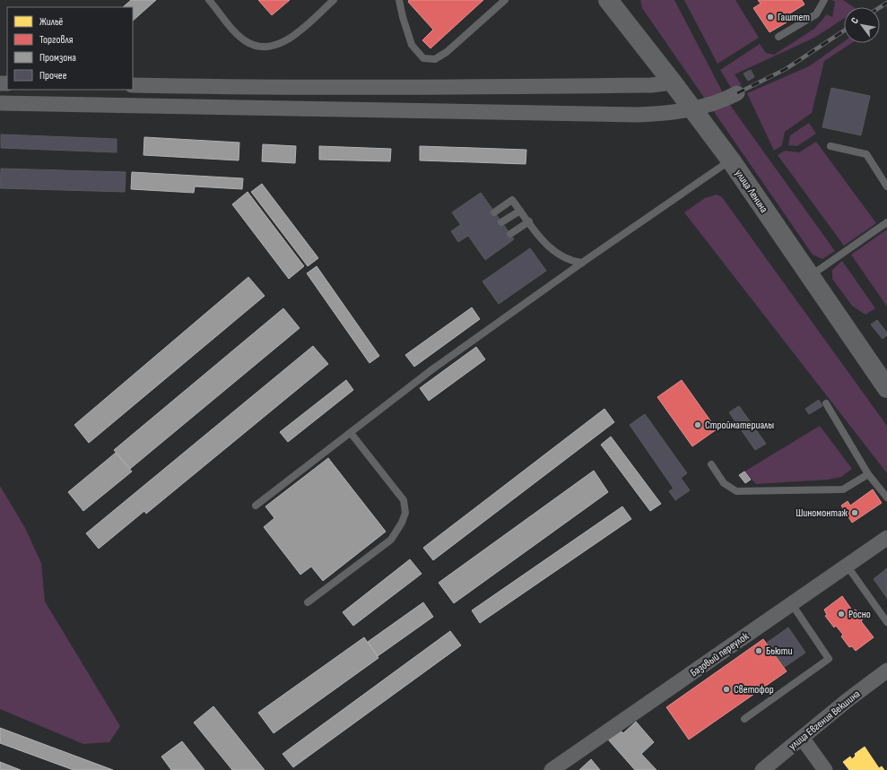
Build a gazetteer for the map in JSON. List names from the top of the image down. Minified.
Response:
{"streets":{"main road":["улица Ленина"],"street":["Базовый переулок","улица Евгения Векшина"]},"places":["Гаштет","Стройматериалы","Шиномонтаж","Росно","Бьюти","Светофор"],"legend":["Жильё","Торговля","Промзона","Прочее"],"north":"top left"}
